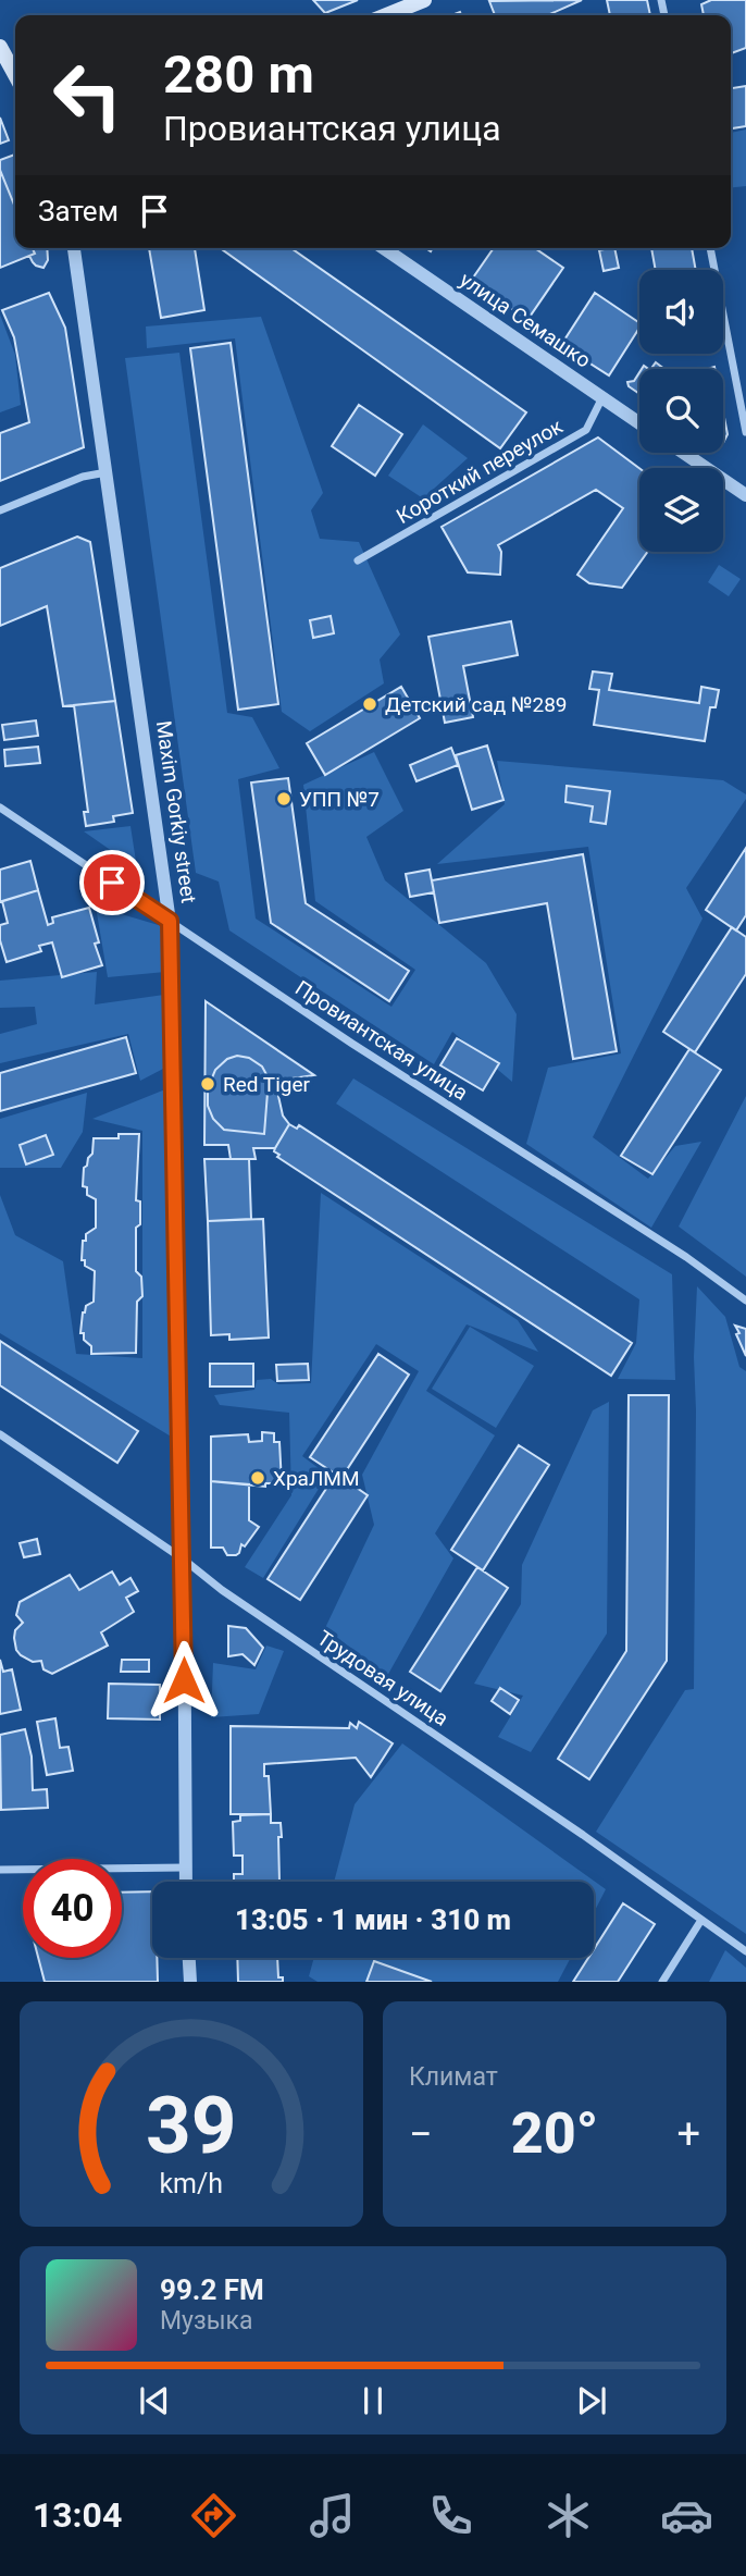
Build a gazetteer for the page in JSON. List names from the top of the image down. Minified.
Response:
{"streets":{"street":["улица Семашко","Короткий переулок","Maxim Gorkiy street","Провиантская улица","Трудовая улица"]},"crossings":[["улица Семашко","Короткий переулок"],["Maxim Gorkiy street","Провиантская улица"],["Maxim Gorkiy street","Трудовая улица"]],"places":["Детский сад №289","УПП №7","Red Tiger","ХраЛММ"],"page":{"turn":["280 m","Провиантская улица"],"then":"Затем","limit":"40","trip":"13:05 · 1 мин · 310 m","tile":"Климат","heat":["−","20°","+"],"song":["99.2 FM","Музыка"],"tabs":"13:04","gauge":["39","km/h"]}}
